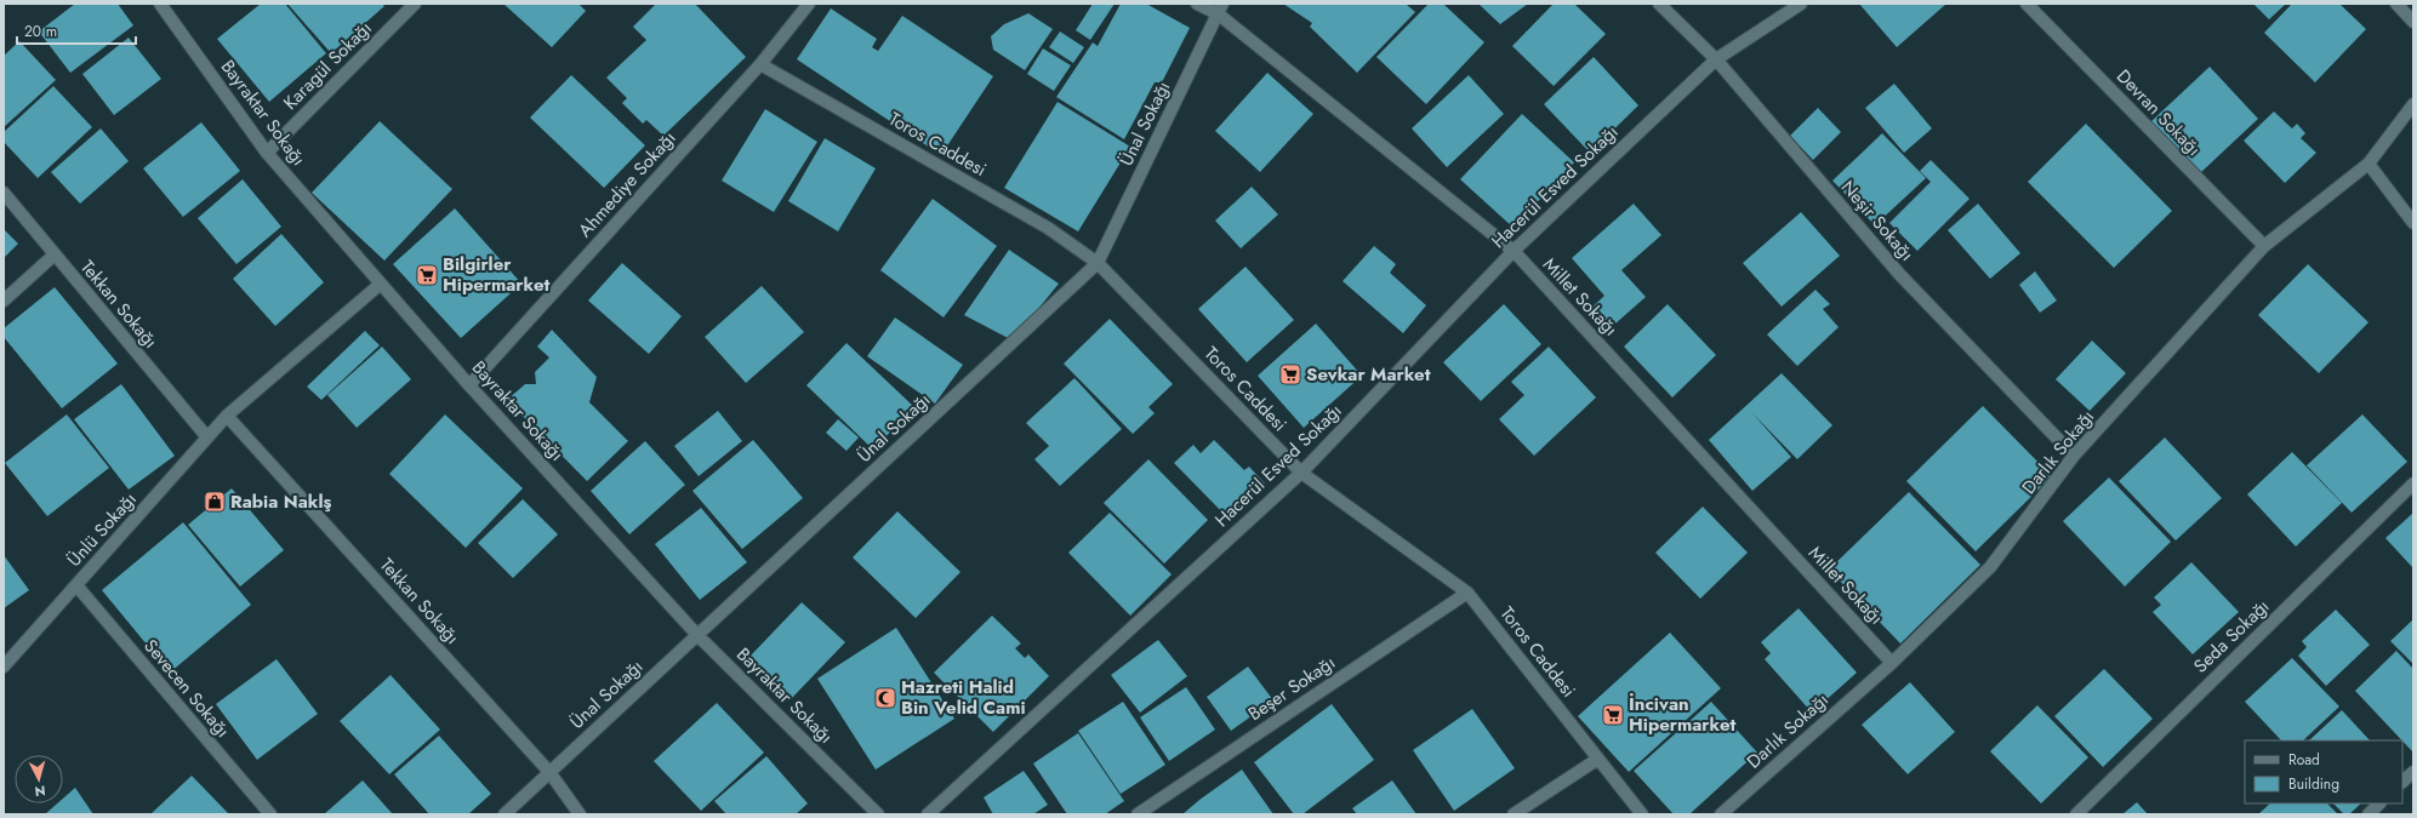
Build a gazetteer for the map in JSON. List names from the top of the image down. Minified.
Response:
{"streets":{"street":["Karagül Sokağı","Bayraktar Sokağı","Devran Sokağı","Ünal Sokağı","Toros Caddesi","Ahmediye Sokağı","Hacerül Esved Sokağı","Neşir Sokağı","Millet Sokağı","Tekkan Sokağı","Darlık Sokağı","Ünlü Sokağı","Seda Sokağı","Sevecen Sokağı","Beşer Sokağı"]},"crossings":[["Karagül Sokağı","Bayraktar Sokağı"],["Bayraktar Sokağı","Ünal Sokağı"],["Bayraktar Sokağı","Ahmediye Sokağı"],["Bayraktar Sokağı","Ünlü Sokağı"],["Devran Sokağı","Darlık Sokağı"],["Ünal Sokağı","Toros Caddesi"],["Ünal Sokağı","Millet Sokağı"],["Ünal Sokağı","Tekkan Sokağı"],["Toros Caddesi","Ahmediye Sokağı"],["Toros Caddesi","Hacerül Esved Sokağı"],["Toros Caddesi","Beşer Sokağı"],["Hacerül Esved Sokağı","Neşir Sokağı"],["Hacerül Esved Sokağı","Millet Sokağı"],["Neşir Sokağı","Darlık Sokağı"],["Millet Sokağı","Darlık Sokağı"],["Tekkan Sokağı","Ünlü Sokağı"],["Ünlü Sokağı","Sevecen Sokağı"]],"places":{"supermarket":["Bilgirler Hipermarket","Sevkar Market","İncivan Hipermarket"],"shop":["Rabia Naklş"],"mosque":["Hazreti Halid Bin Velid Cami"]},"legend":["Road","Building"],"scale_bar":"20 m","north":"bottom"}
